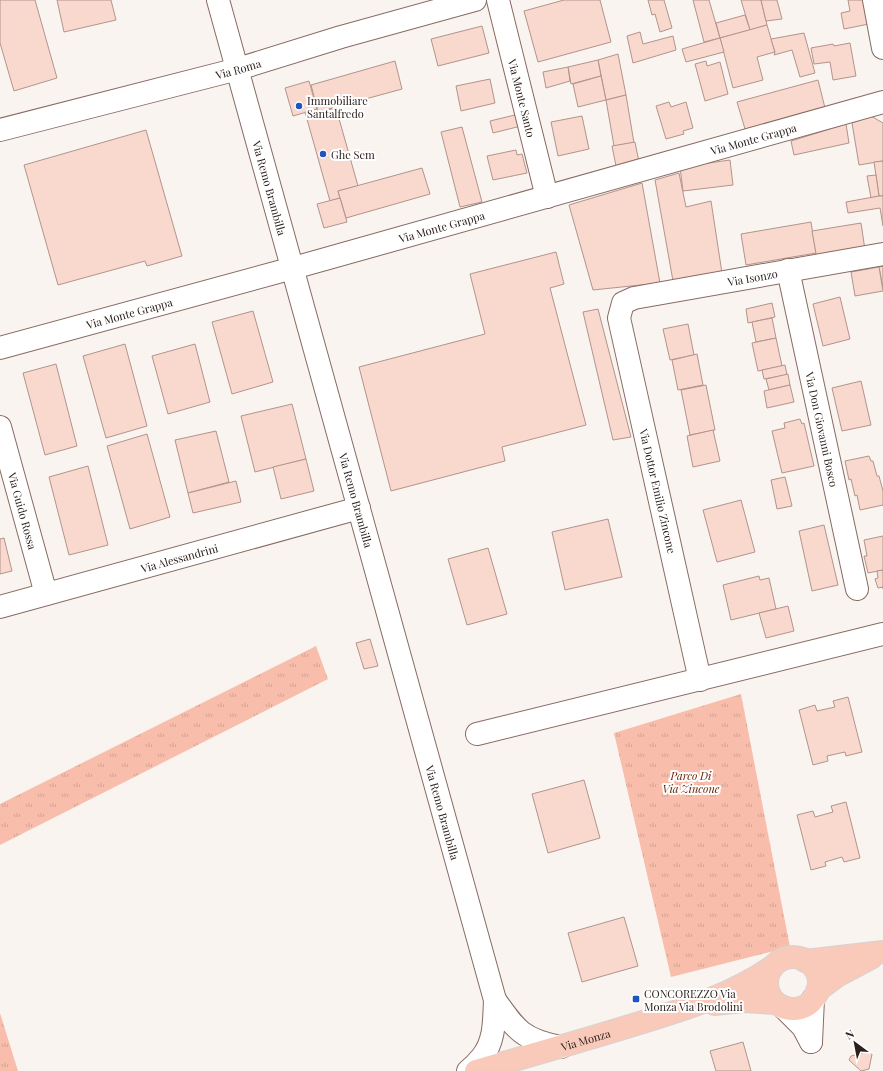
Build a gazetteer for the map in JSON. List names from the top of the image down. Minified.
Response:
{"streets":{"main road":["Via Monza"],"street":["Via Roma","Via Monte Santo","Via Monte Grappa","Via Remo Brambilla","Via Isonzo","Via Don Giovanni Bosco","Via Dottor Emilio Zincone","Via Guido Rossa","Via Alessandrini"]},"crossings":[["Via Roma","Via Remo Brambilla"],["Via Monte Santo","Via Monte Grappa"],["Via Monte Grappa","Via Remo Brambilla"],["Via Remo Brambilla","Via Alessandrini"],["Via Remo Brambilla","Via Monza"],["Via Isonzo","Via Don Giovanni Bosco"],["Via Isonzo","Via Dottor Emilio Zincone"],["Via Guido Rossa","Via Alessandrini"]],"parks":["Parco Di Via Zincone"],"places":{"other":["Immobiliare Santalfredo","Ghe Sem"],"transit":["CONCOREZZO Via Monza Via Brodolini"]},"north":"top left"}
